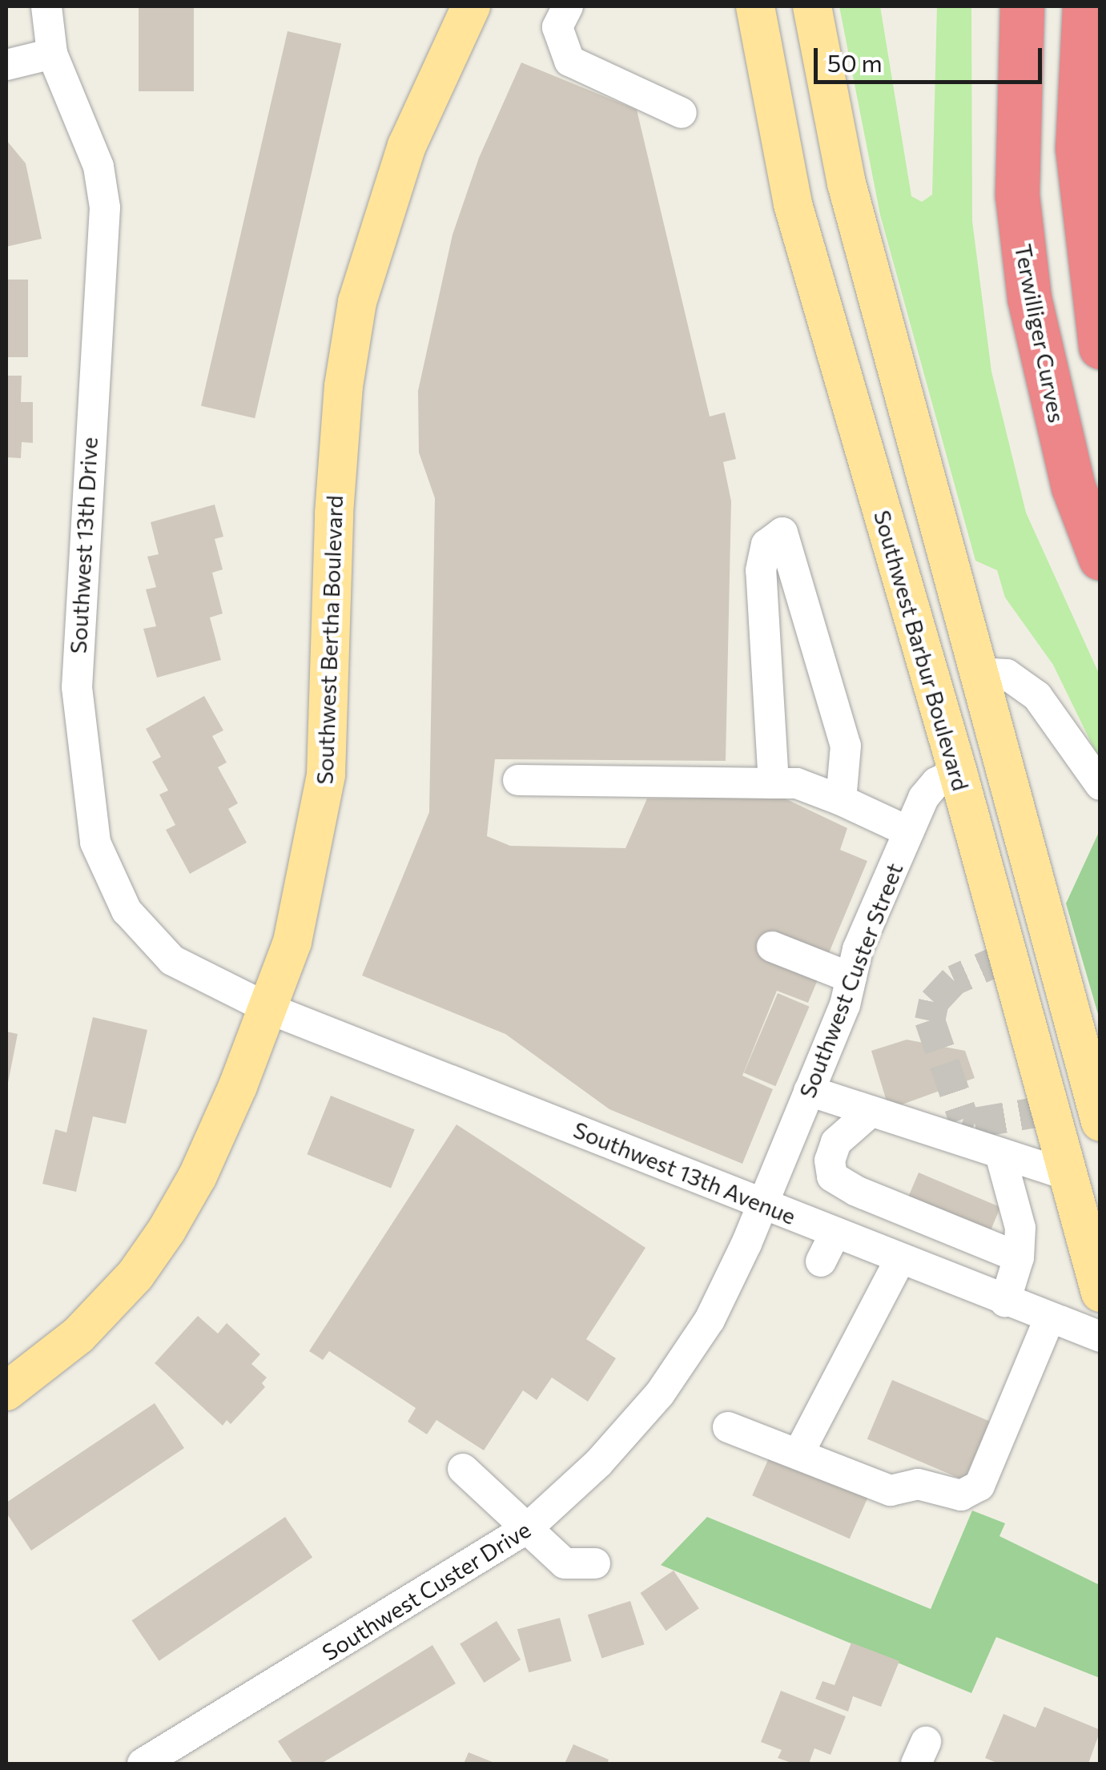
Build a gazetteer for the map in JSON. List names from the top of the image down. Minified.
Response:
{"streets":{"highway":["Terwilliger Curves"],"main road":["Southwest Bertha Boulevard","Southwest Barbur Boulevard"],"street":["Southwest 13th Drive","Southwest Custer Street","Southwest 13th Avenue","Southwest Custer Drive"]},"crossings":[["Southwest 13th Drive","Southwest Bertha Boulevard"],["Southwest 13th Drive","Southwest 13th Avenue"],["Southwest Bertha Boulevard","Southwest 13th Avenue"],["Southwest Barbur Boulevard","Southwest Custer Street"],["Southwest Custer Street","Southwest 13th Avenue"],["Southwest Custer Street","Southwest Custer Drive"],["Southwest 13th Avenue","Southwest Custer Drive"]],"scale_bar":"50 m"}
